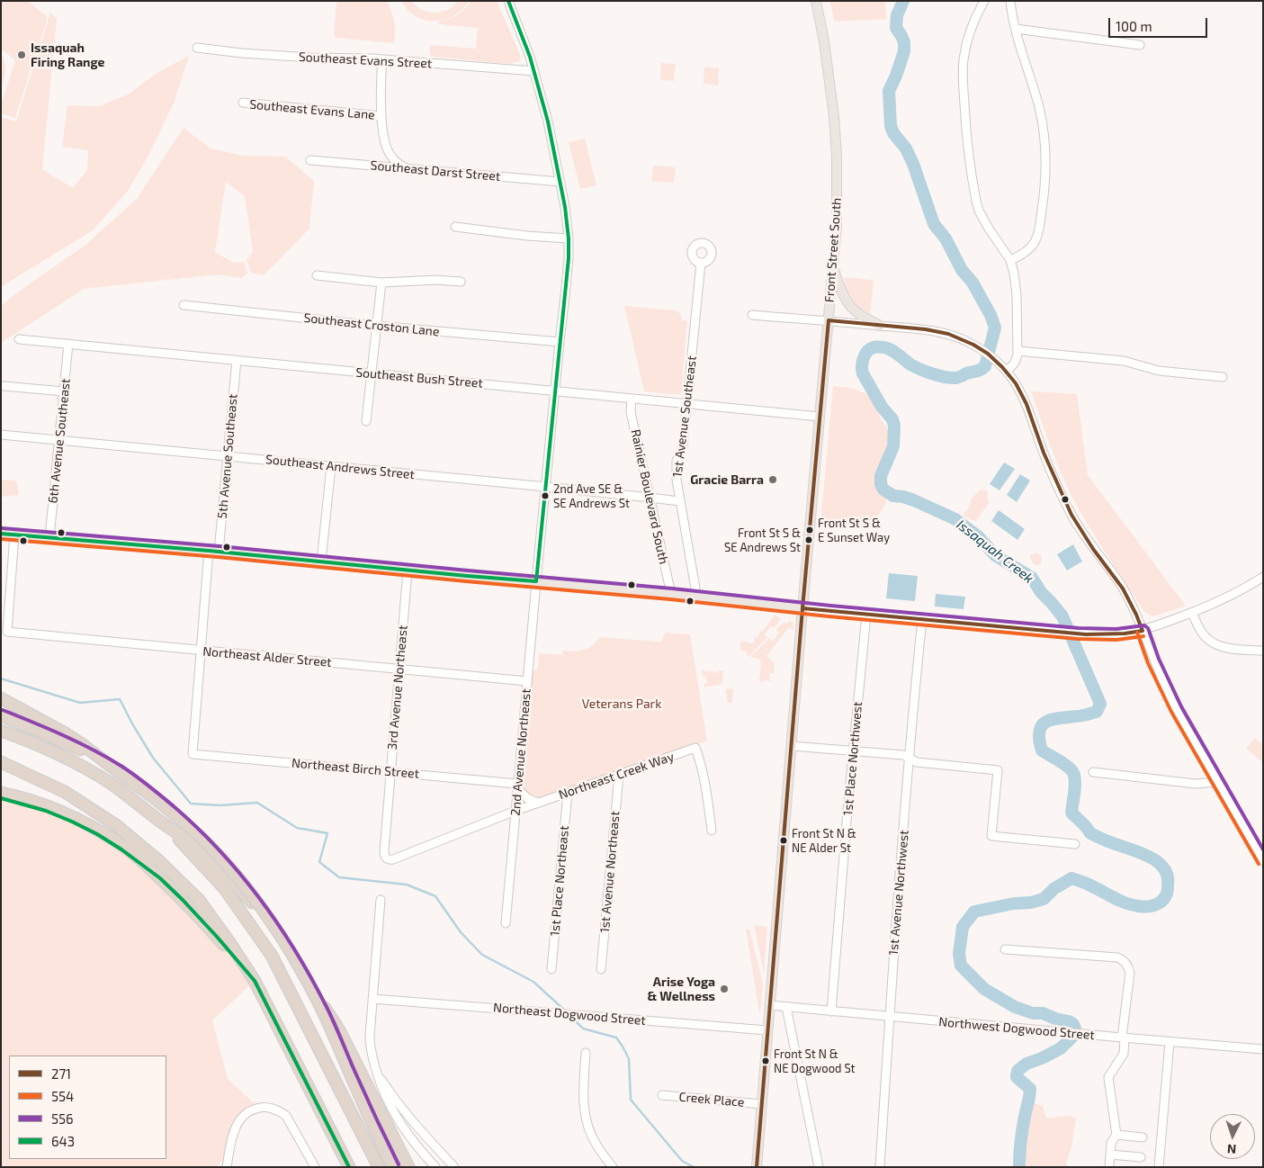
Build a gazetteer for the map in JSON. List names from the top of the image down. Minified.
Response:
{"streets":{"main road":["Front Street South"],"street":["Southeast Evans Street","Southeast Evans Lane","Southeast Darst Street","Southeast Croston Lane","Southeast Bush Street","1st Avenue Southeast","6th Avenue Southeast","5th Avenue Southeast","Southeast Andrews Street","Rainier Boulevard South","Northeast Alder Street","3rd Avenue Northeast","2nd Avenue Northeast","1st Place Northwest","Northeast Birch Street","Northeast Creek Way","1st Avenue Northeast","1st Place Northeast","1st Avenue Northwest","Northeast Dogwood Street","Northwest Dogwood Street","Creek Place"]},"crossings":[["Southeast Evans Street","2nd Avenue Northeast"],["Southeast Darst Street","2nd Avenue Northeast"],["Front Street South","Southeast Bush Street"],["Front Street South","Northeast Dogwood Street"],["Front Street South","Northwest Dogwood Street"],["Front Street South","Creek Place"],["Southeast Croston Lane","2nd Avenue Northeast"],["Southeast Bush Street","1st Avenue Southeast"],["Southeast Bush Street","6th Avenue Southeast"],["Southeast Bush Street","5th Avenue Southeast"],["Southeast Bush Street","Rainier Boulevard South"],["Southeast Bush Street","2nd Avenue Northeast"],["1st Avenue Southeast","Southeast Andrews Street"],["6th Avenue Southeast","Southeast Andrews Street"],["5th Avenue Southeast","Southeast Andrews Street"],["Southeast Andrews Street","Rainier Boulevard South"],["Southeast Andrews Street","2nd Avenue Northeast"],["Northeast Alder Street","3rd Avenue Northeast"],["Northeast Alder Street","2nd Avenue Northeast"],["Northeast Alder Street","Northeast Birch Street"],["3rd Avenue Northeast","Northeast Birch Street"],["3rd Avenue Northeast","Northeast Creek Way"],["2nd Avenue Northeast","Northeast Birch Street"],["2nd Avenue Northeast","Northeast Creek Way"],["1st Place Northwest","Northwest Dogwood Street"],["Northeast Creek Way","1st Avenue Northeast"],["Northeast Creek Way","1st Place Northeast"],["1st Avenue Northwest","Northwest Dogwood Street"]],"water":["Issaquah Creek"],"parks":["Veterans Park"],"places":["Issaquah Firing Range","Gracie Barra","2nd Ave SE & SE Andrews St","Front St S & E Sunset Way","Front St S & SE Andrews St","Front St N & NE Alder St","Arise Yoga & Wellness","Front St N & NE Dogwood St"],"lines":["transit line 643","transit line 271","transit line 556","transit line 554"],"legend":["271","554","556","643"],"scale_bar":"100 m","north":"bottom"}
